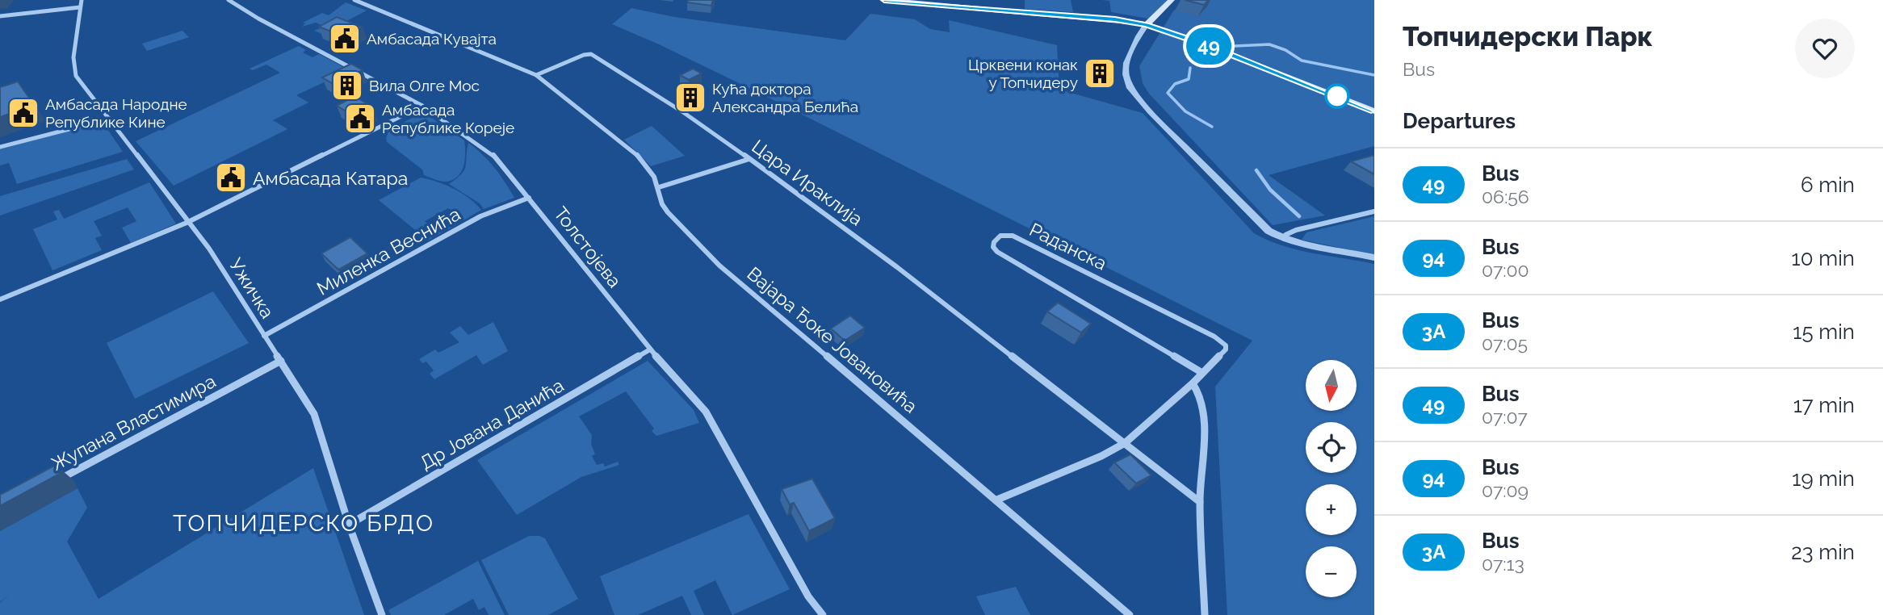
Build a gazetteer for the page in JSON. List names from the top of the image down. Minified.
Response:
{"streets":{"street":["Цара Ираклија","Раданска","Толстојева","Миленка Веснића","Ужичка","Вајара Ђоке Јовановића","Жупана Властимира","Др Јована Данића"]},"crossings":[["Цара Ираклија","Раданска"],["Цара Ираклија","Вајара Ђоке Јовановића"],["Раданска","Вајара Ђоке Јовановића"],["Толстојева","Миленка Веснића"],["Толстојева","Др Јована Данића"],["Миленка Веснића","Ужичка"],["Ужичка","Жупана Властимира"],["Ужичка","Др Јована Данића"]],"districts":["ТОПЧИДЕРСКО БРДО"],"places":{"public building":["Амбасада Кувајта","Амбасада Народне Републике Кине","Амбасада Републике Кореје","Амбасада Катара"],"building":["Црквени конак у Топчидеру","Вила Олге Мос","Кућа доктора Александра Белића"]},"lines":["bus line 49"],"north":"bottom","page":{"on_map":"49","heading":[["Топчидерски Парк","Bus"],"Departures"],"list":[{"mark":"49","name":"Bus","note":"06:56","value":"6 min"},{"mark":"94","name":"Bus","note":"07:00","value":"10 min"},{"mark":"3A","name":"Bus","note":"07:05","value":"15 min"},{"mark":"49","name":"Bus","note":"07:07","value":"17 min"},{"mark":"94","name":"Bus","note":"07:09","value":"19 min"},{"mark":"3A","name":"Bus","note":"07:13","value":"23 min"}],"map_buttons":["+","−"]}}
